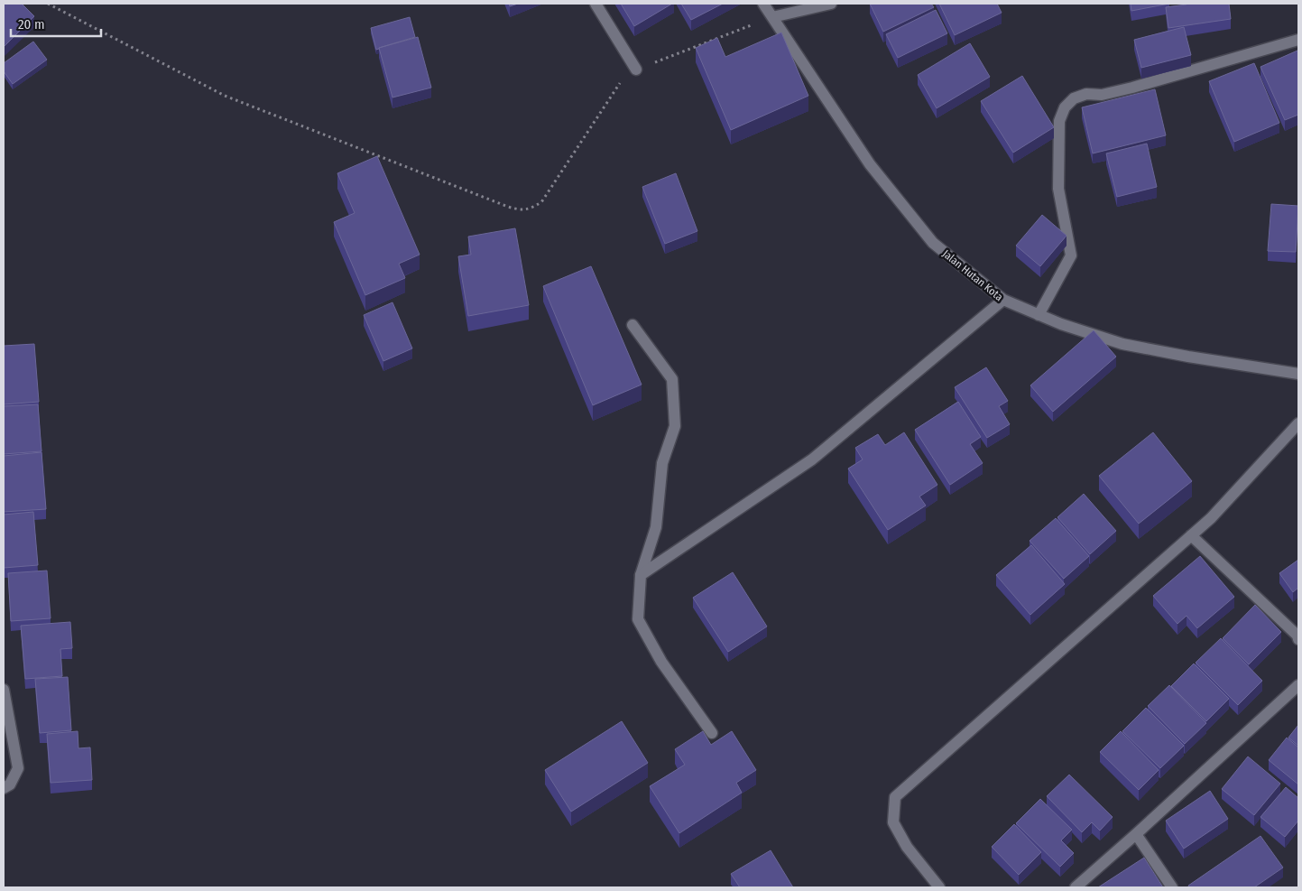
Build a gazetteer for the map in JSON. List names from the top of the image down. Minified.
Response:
{"streets":{"street":["Jalan Hutan Kota"]},"scale_bar":"20 m"}
